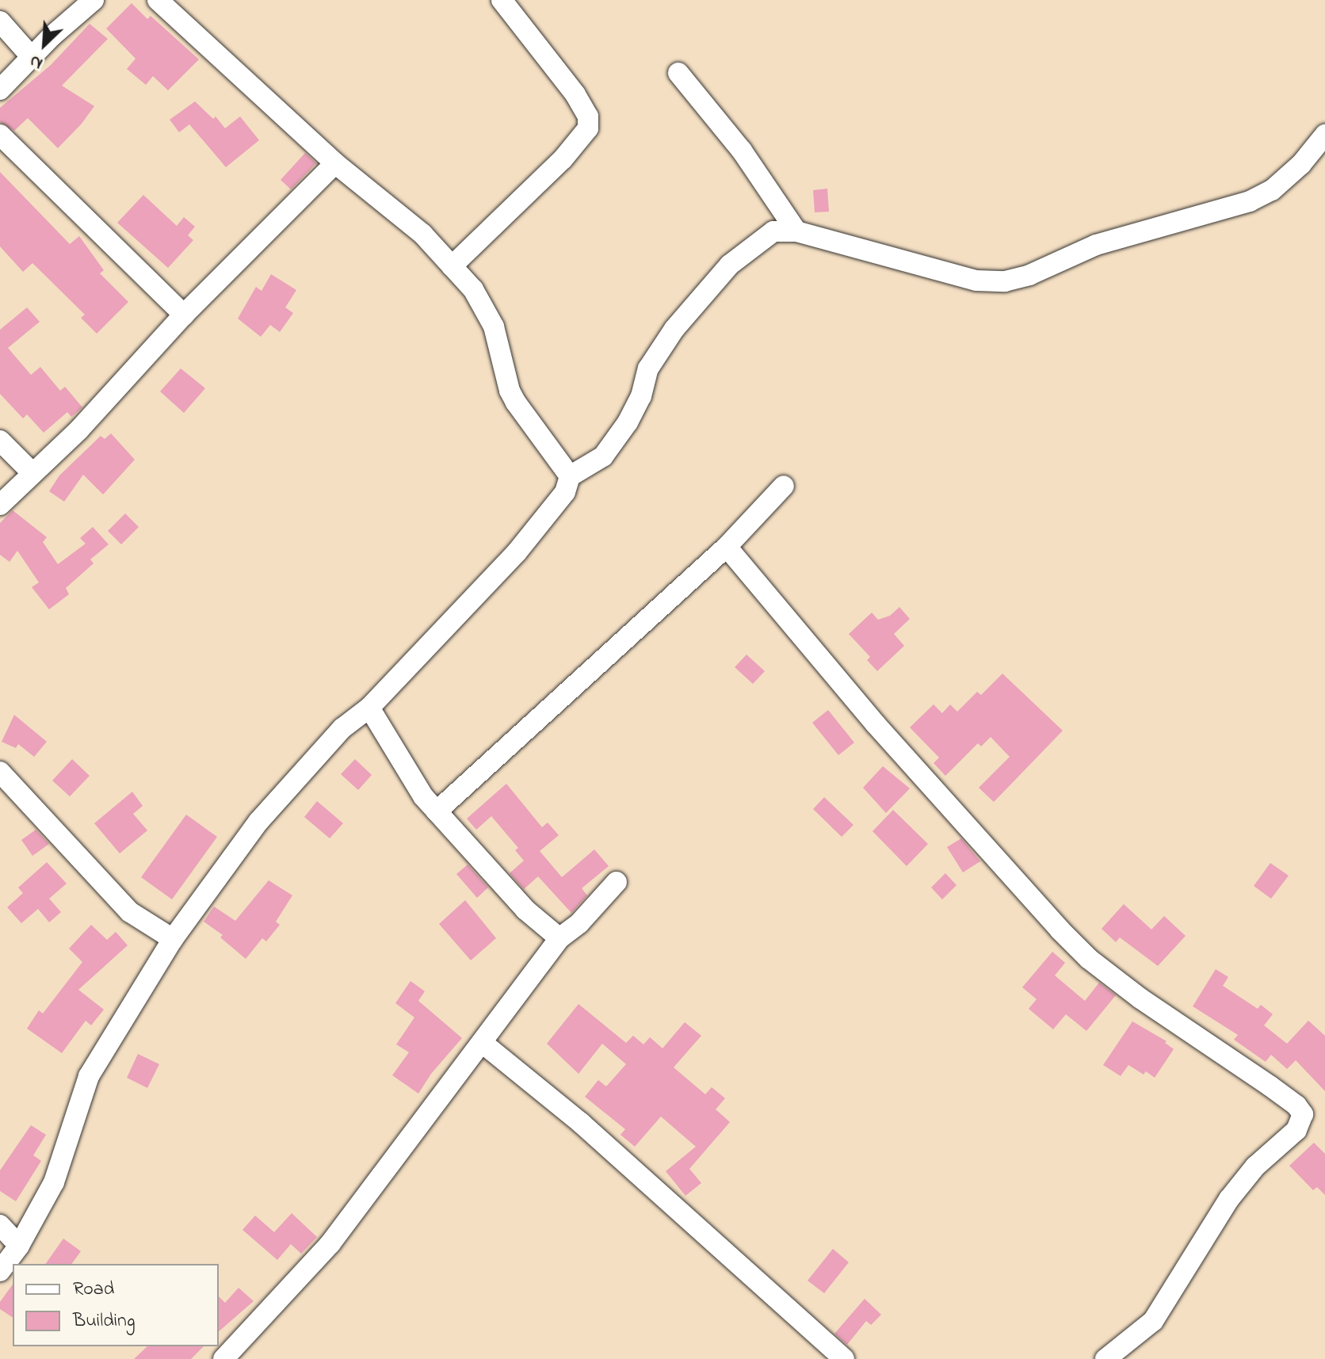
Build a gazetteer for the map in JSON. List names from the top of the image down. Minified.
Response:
{"legend":["Road","Building"],"north":"bottom left"}
